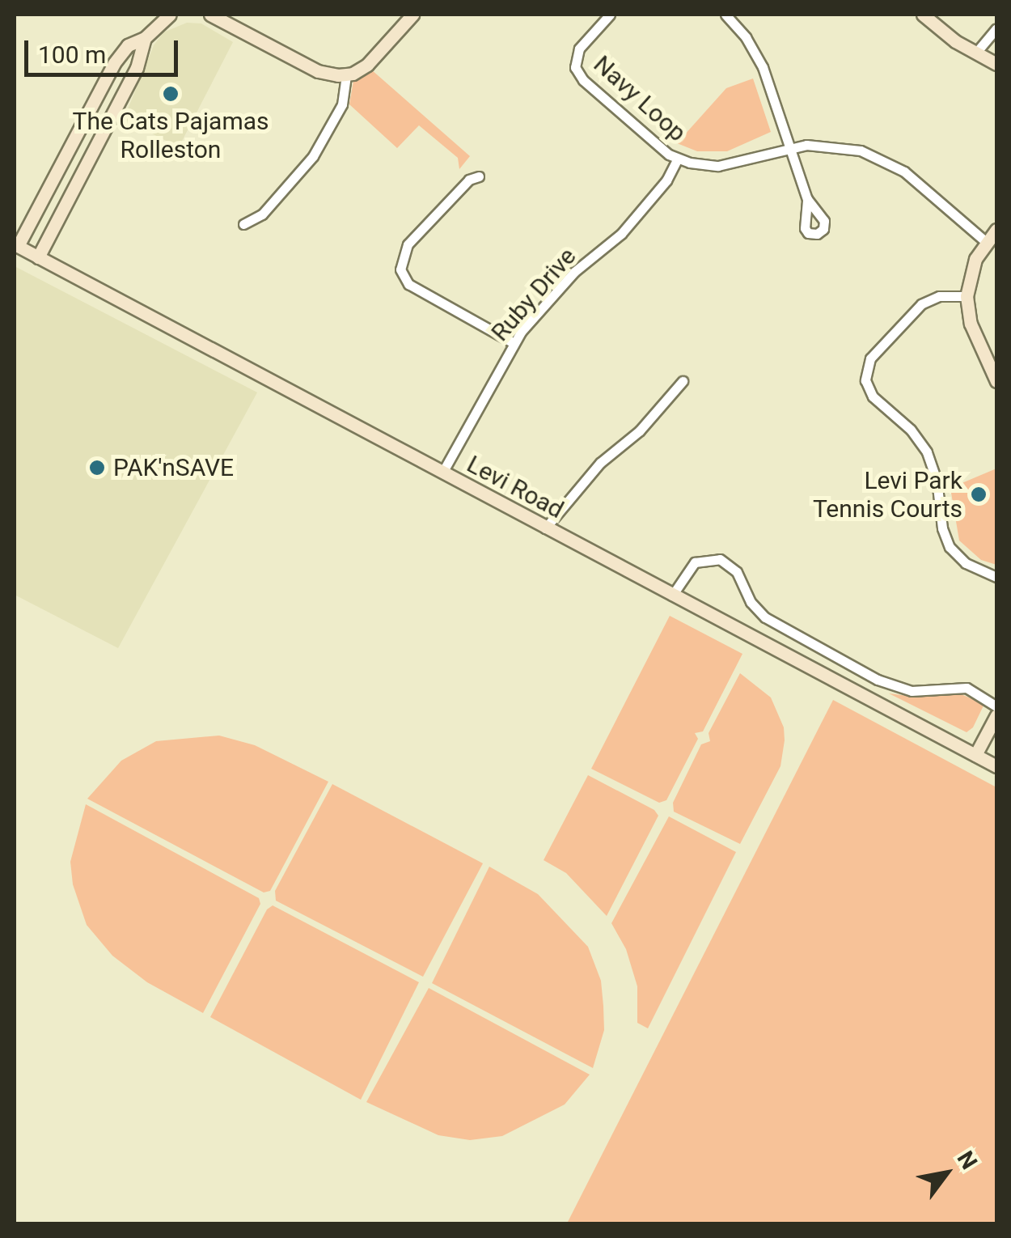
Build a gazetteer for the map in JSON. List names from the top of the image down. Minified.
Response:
{"streets":{"main road":["Levi Road"],"street":["Navy Loop","Ruby Drive"]},"crossings":[["Navy Loop","Ruby Drive"],["Ruby Drive","Levi Road"]],"places":["The Cats Pajamas Rolleston","PAK'nSAVE","Levi Park Tennis Courts"],"scale_bar":"100 m","north":"top right"}
